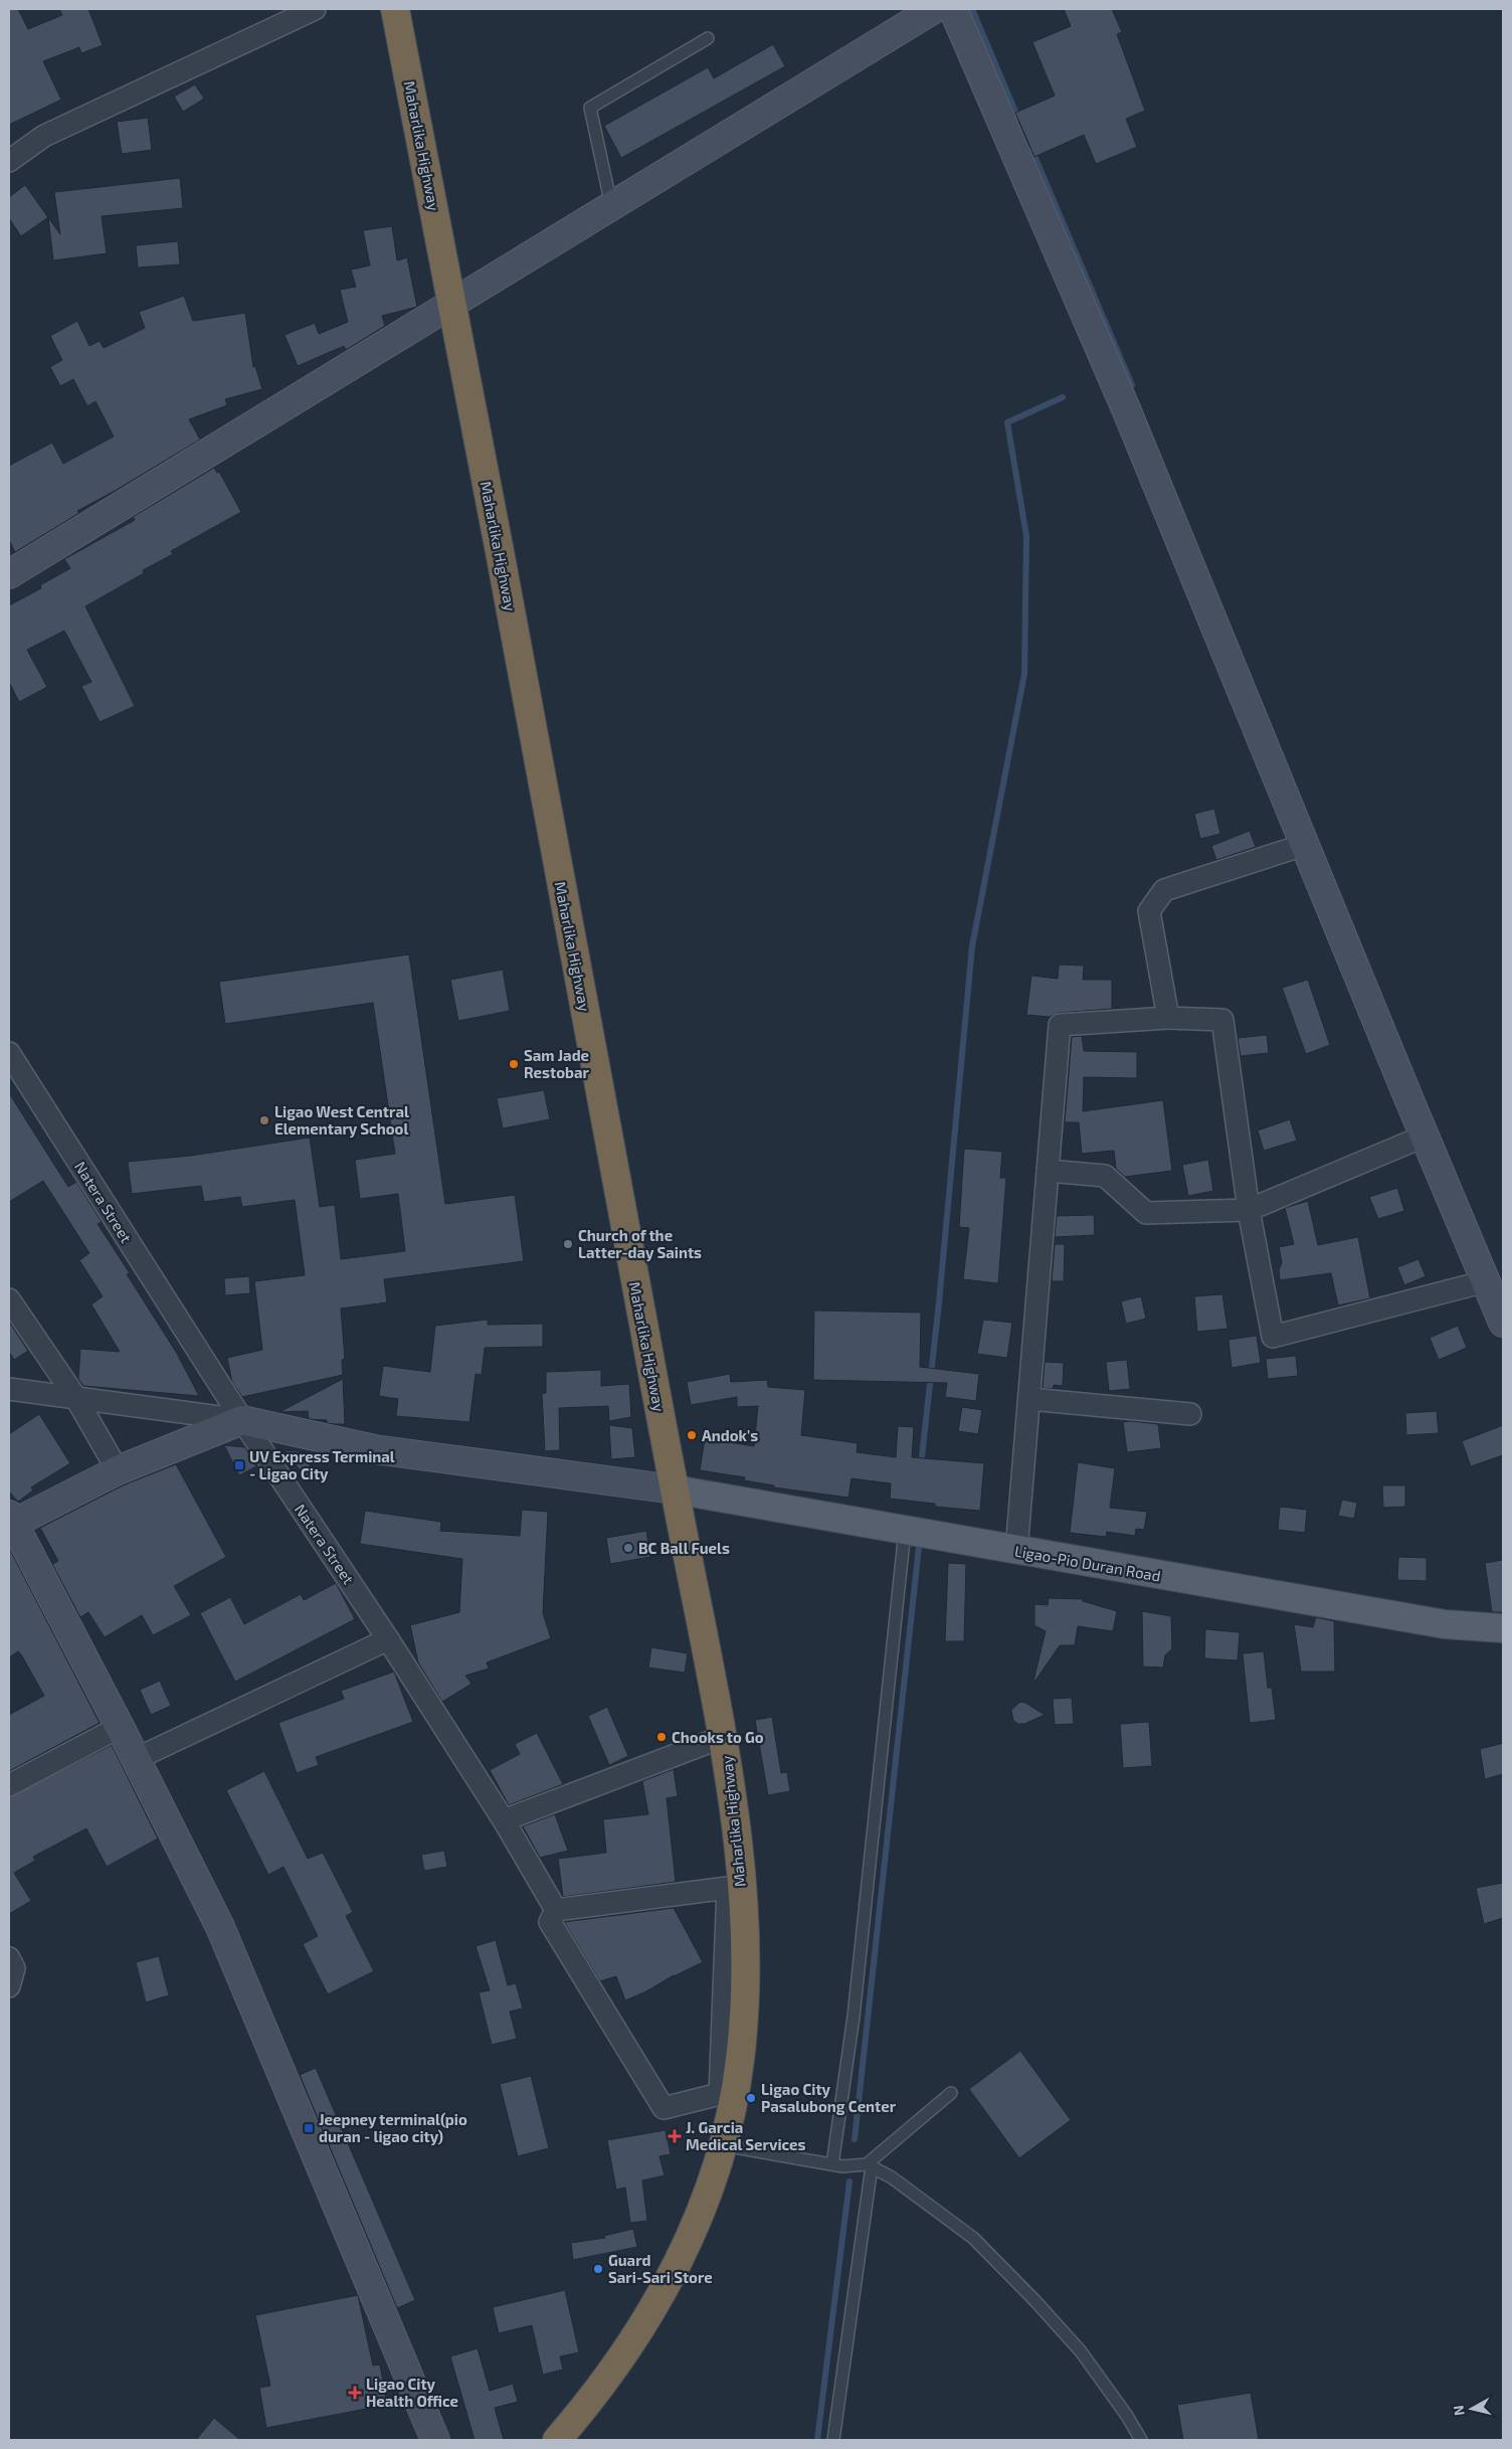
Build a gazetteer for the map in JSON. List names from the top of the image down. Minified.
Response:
{"streets":{"highway":["Maharlika Highway"],"main road":["Ligao-Pio Duran Road"],"street":["Natera Street"]},"crossings":[["Maharlika Highway","Ligao-Pio Duran Road"]],"places":{"other":["Sam Jade Restobar","Ligao West Central Elementary School","Church of the Latter-day Saints","Andok's","BC Ball Fuels","Chooks to Go","Ligao City Pasalubong Center","Guard Sari-Sari Store"],"transit":["UV Express Terminal - Ligao City","Jeepney terminal(pio duran - ligao city)"],"health":["J. Garcia Medical Services","Ligao City Health Office"]},"north":"left"}
